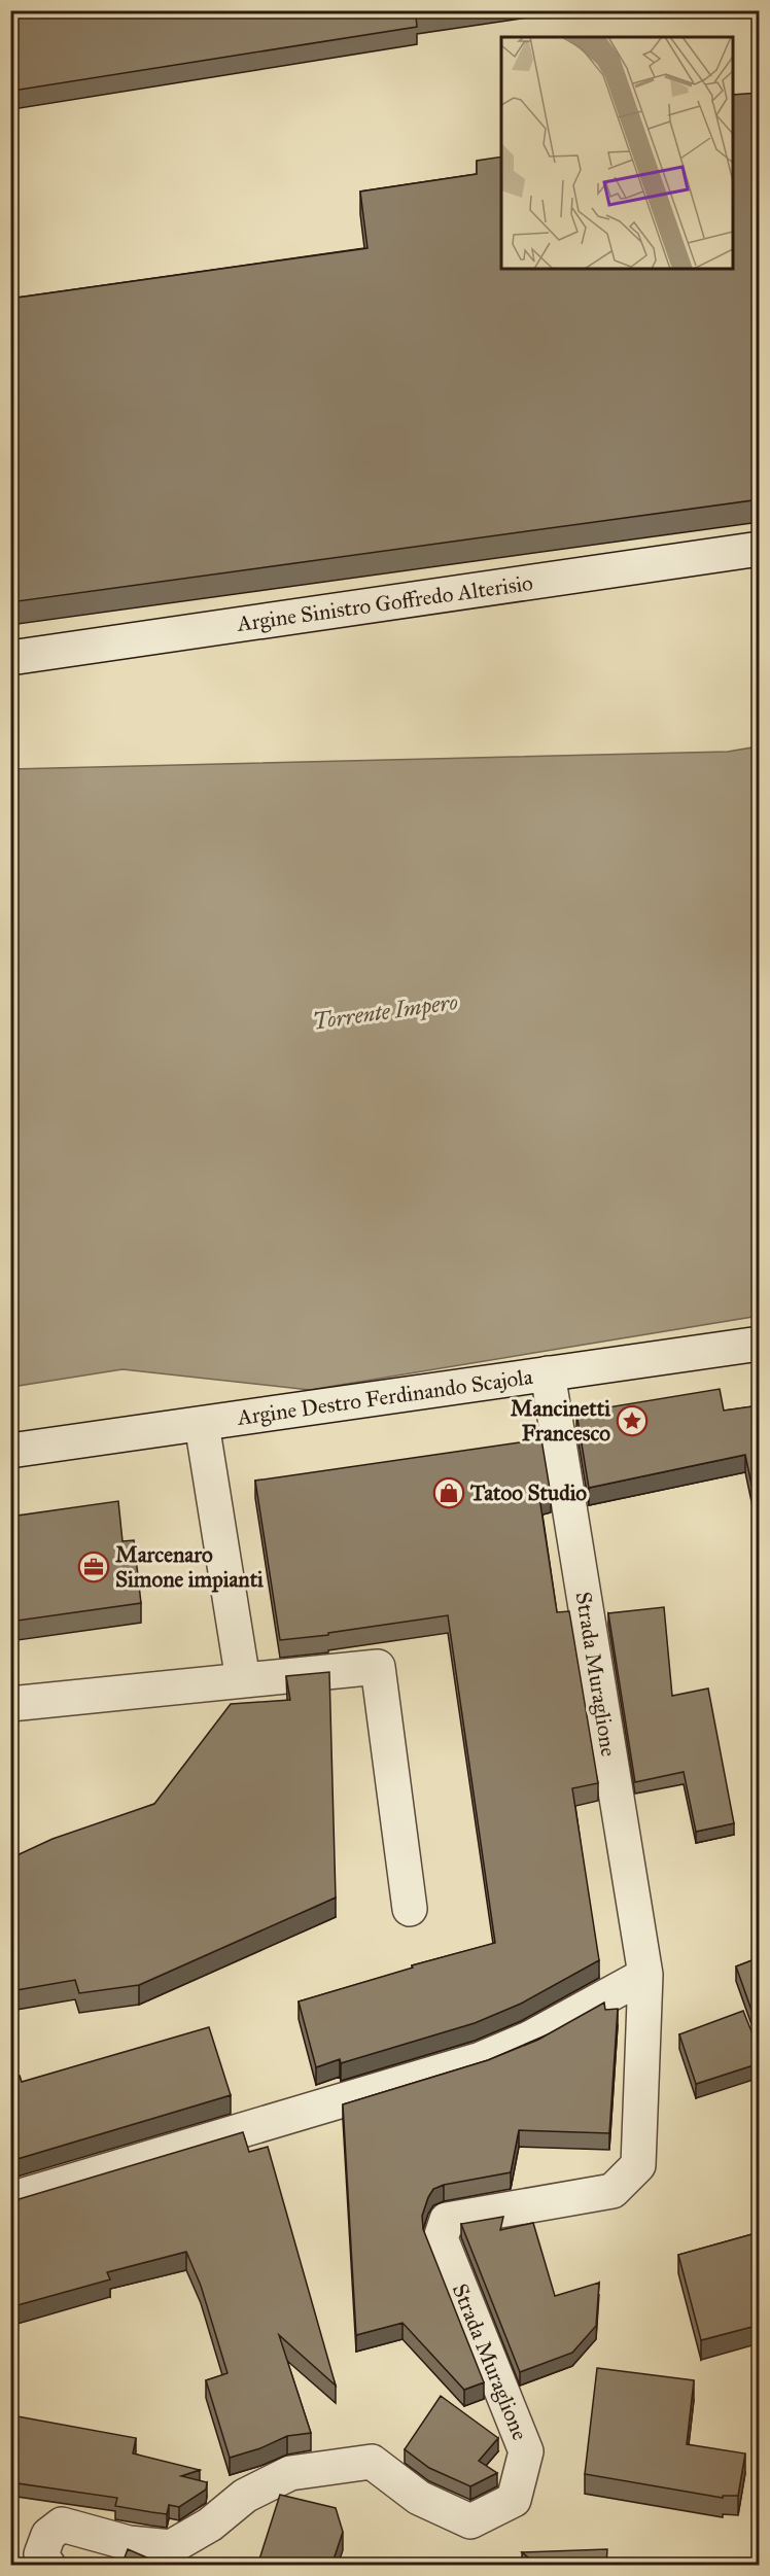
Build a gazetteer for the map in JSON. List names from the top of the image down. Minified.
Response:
{"streets":{"street":["Argine Sinistro Goffredo Alterisio","Argine Destro Ferdinando Scajola","Strada Muraglione"]},"crossings":[["Argine Destro Ferdinando Scajola","Strada Muraglione"]],"water":["Torrente Impero"],"places":{"place":["Mancinetti Francesco"],"shop":["Tatoo Studio"],"office":["Marcenaro Simone impianti"]}}
